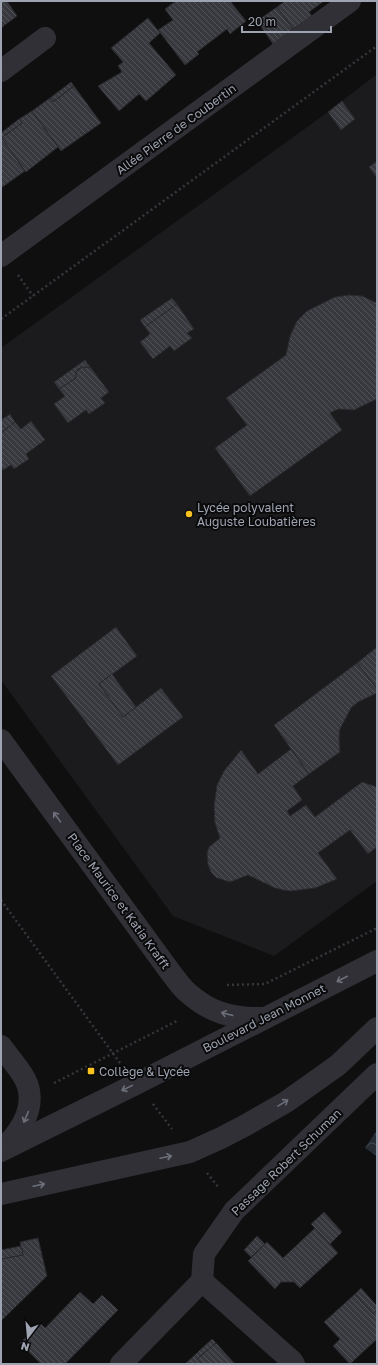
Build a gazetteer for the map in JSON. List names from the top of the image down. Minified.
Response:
{"streets":{"street":["Allée Pierre de Coubertin","Place Maurice et Katia Krafft","Boulevard Jean Monnet","Passage Robert Schuman"]},"crossings":[["Place Maurice et Katia Krafft","Boulevard Jean Monnet"]],"one_way":["Place Maurice et Katia Krafft"],"places":{"other":["Lycée polyvalent Auguste Loubatières"],"transit":["Collège & Lycée"]},"scale_bar":"20 m","north":"bottom"}
